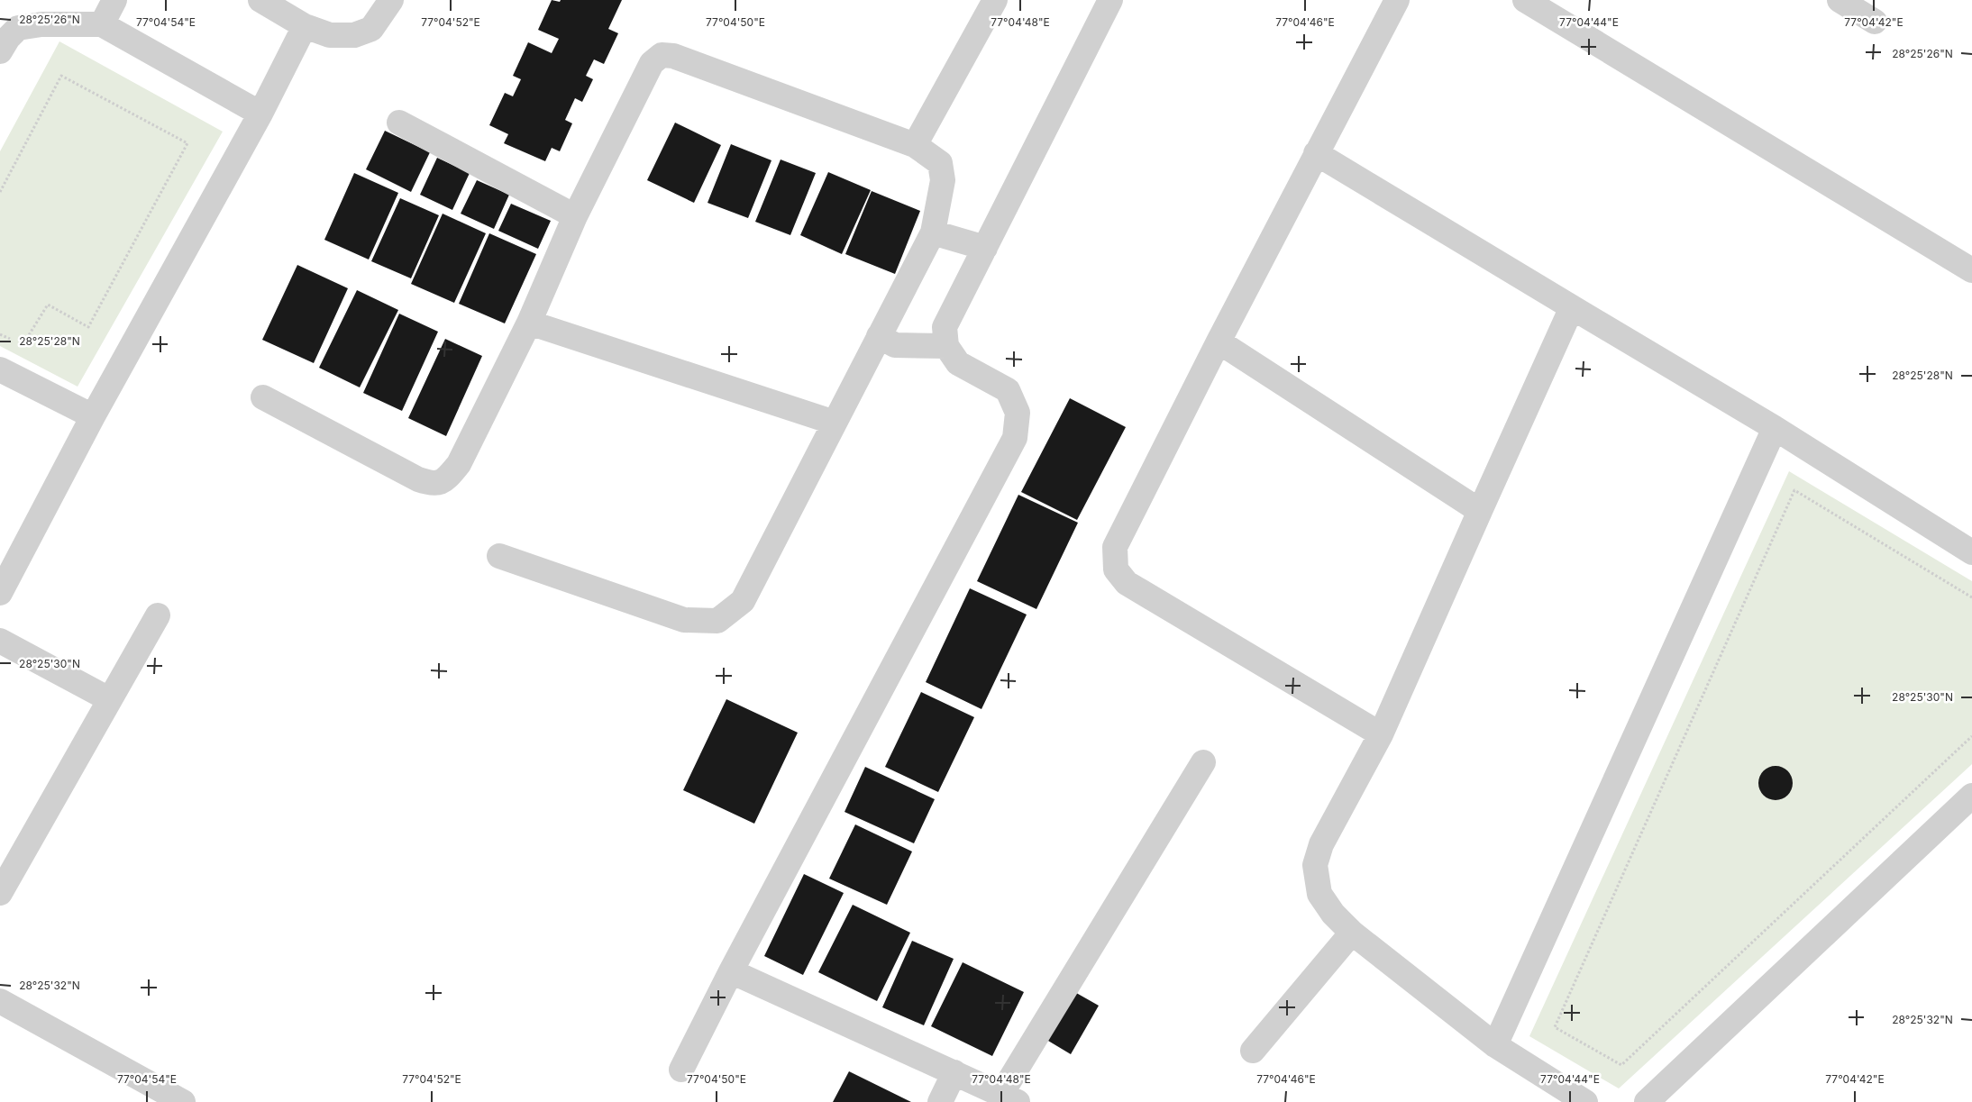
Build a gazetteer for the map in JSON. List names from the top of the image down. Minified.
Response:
{"coordinates":["28°25'26\"N","77°04'54\"E","77°04'52\"E","77°04'50\"E","77°04'48\"E","77°04'46\"E","77°04'44\"E","77°04'42\"E","28°25'28\"N","28°25'30\"N","28°25'32\"N"]}
